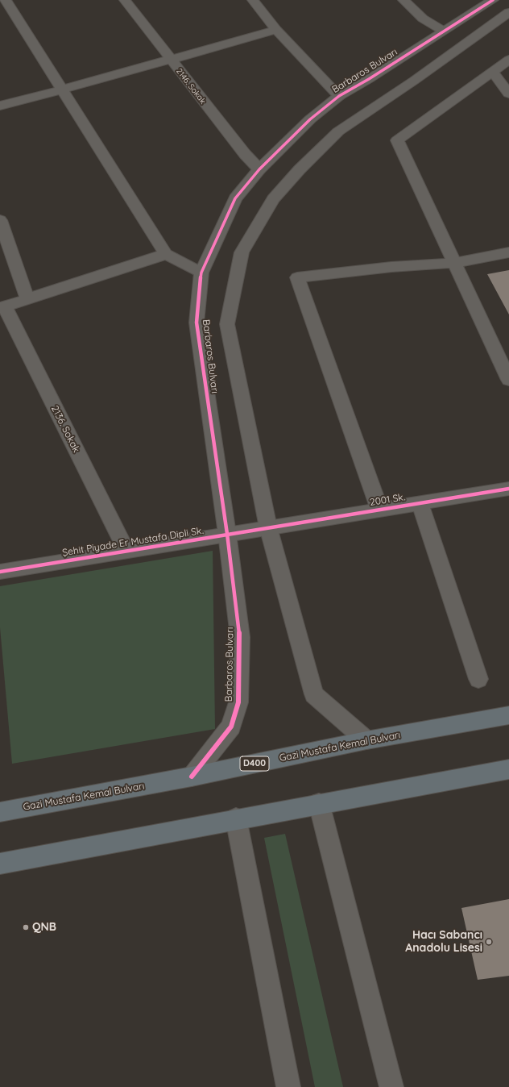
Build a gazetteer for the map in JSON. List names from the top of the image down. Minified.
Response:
{"streets":{"highway":["Gazi Mustafa Kemal Bulvarı","D400"],"street":["Barbaros Bulvarı","2146. Sokak","2136. Sokak","2001 Sk.","Şehit Piyade Er Mustafa Dipli Sk."]},"crossings":[["Barbaros Bulvarı","2146. Sokak"],["Barbaros Bulvarı","Şehit Piyade Er Mustafa Dipli Sk."],["Barbaros Bulvarı","Gazi Mustafa Kemal Bulvarı"],["2136. Sokak","Şehit Piyade Er Mustafa Dipli Sk."],["2001 Sk.","Şehit Piyade Er Mustafa Dipli Sk."]],"places":["QNB","Hacı Sabancı Anadolu Lisesi"]}
